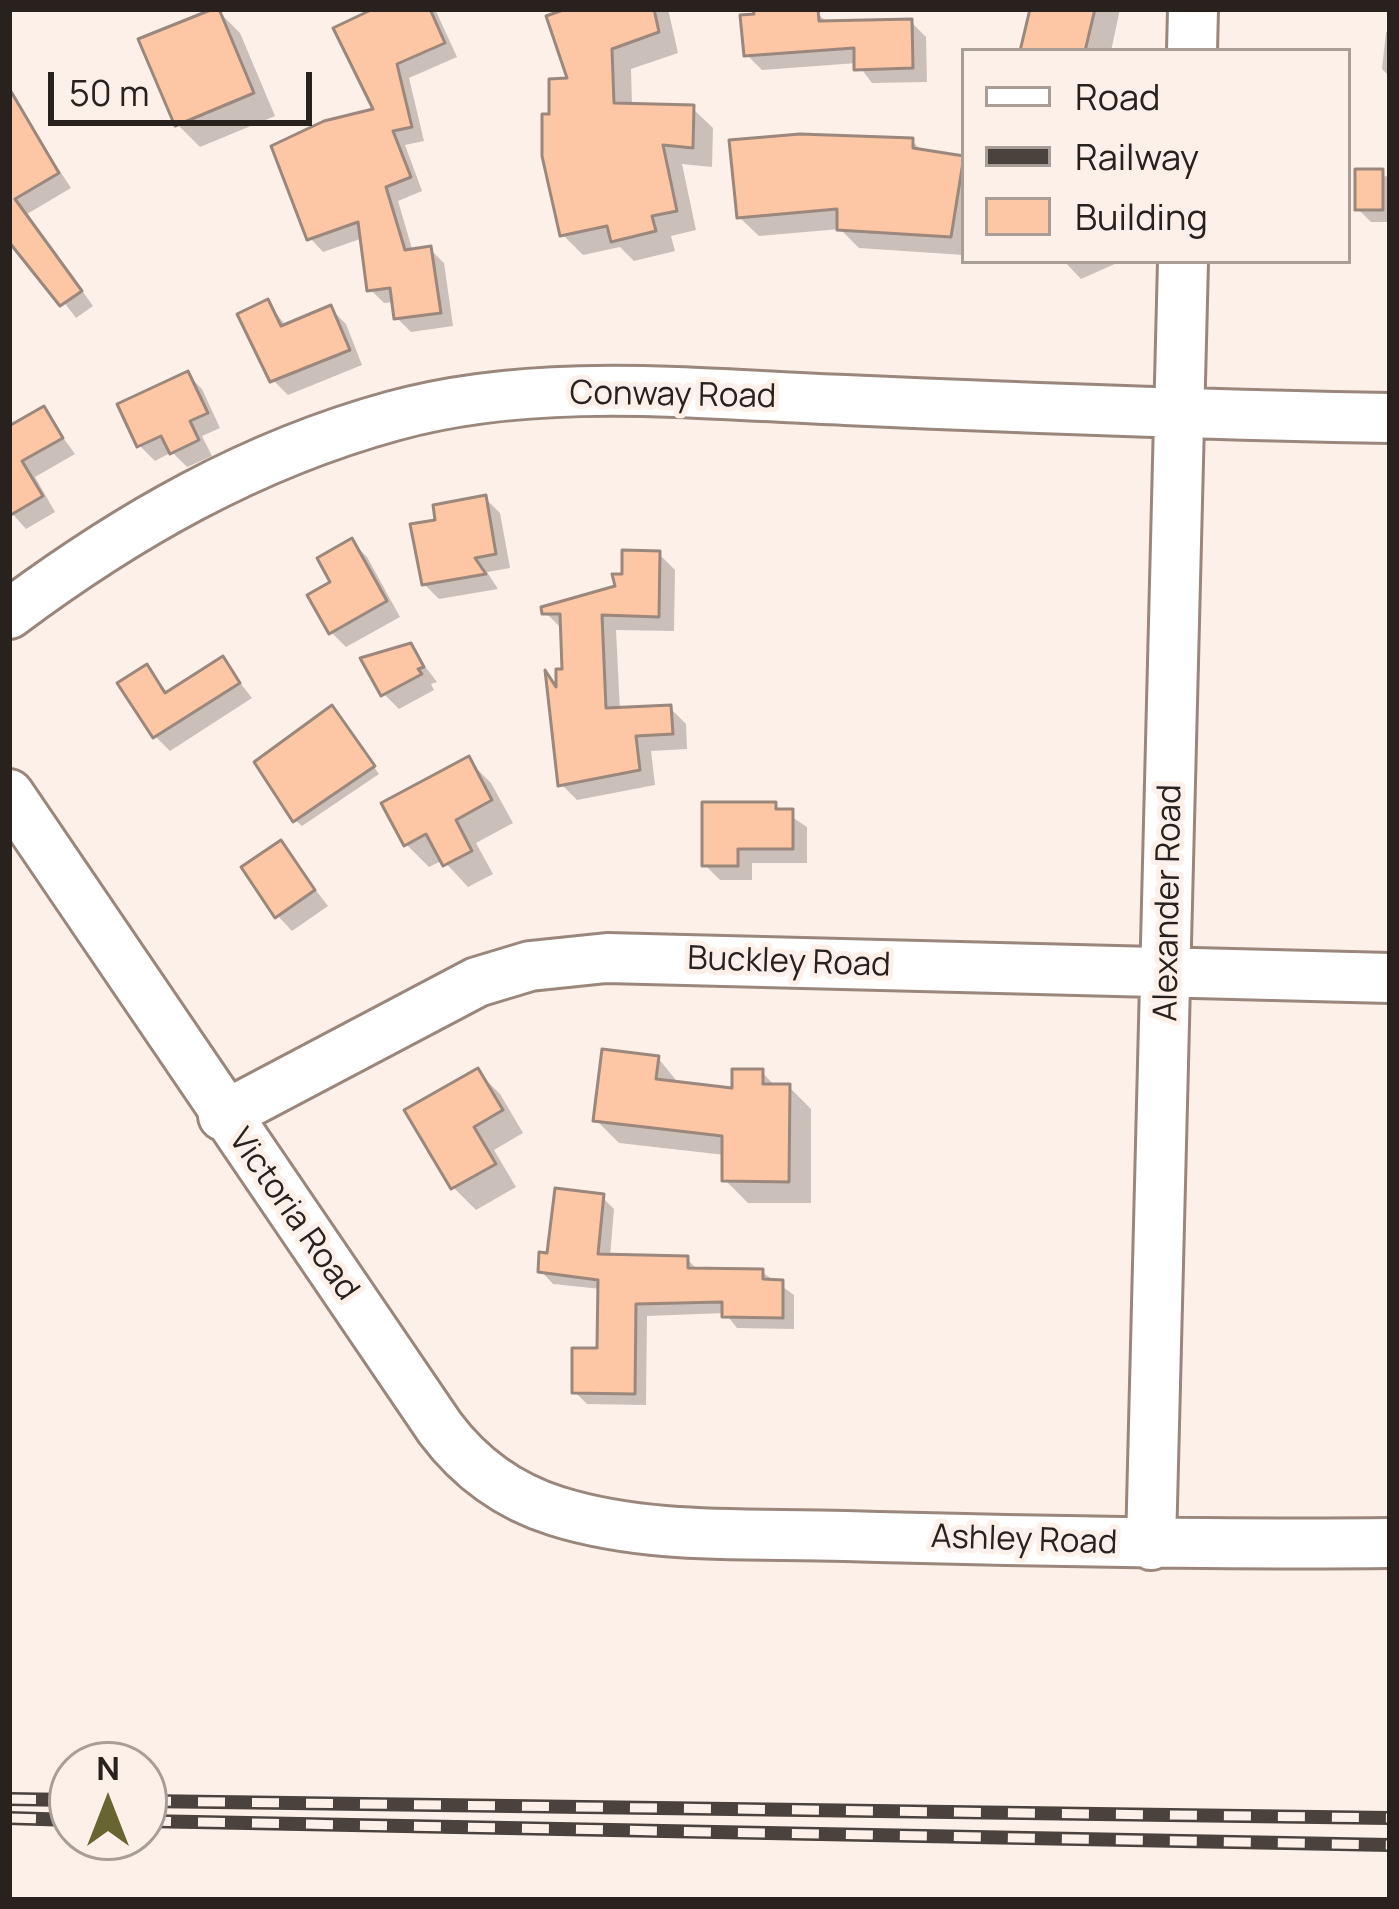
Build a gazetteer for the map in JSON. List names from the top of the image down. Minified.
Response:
{"streets":{"street":["Conway Road","Alexander Road","Buckley Road","Victoria Road","Ashley Road"]},"crossings":[["Conway Road","Alexander Road"],["Alexander Road","Buckley Road"],["Alexander Road","Ashley Road"],["Buckley Road","Victoria Road"],["Victoria Road","Ashley Road"]],"legend":["Road","Railway","Building"],"scale_bar":"50 m","north":"top"}
